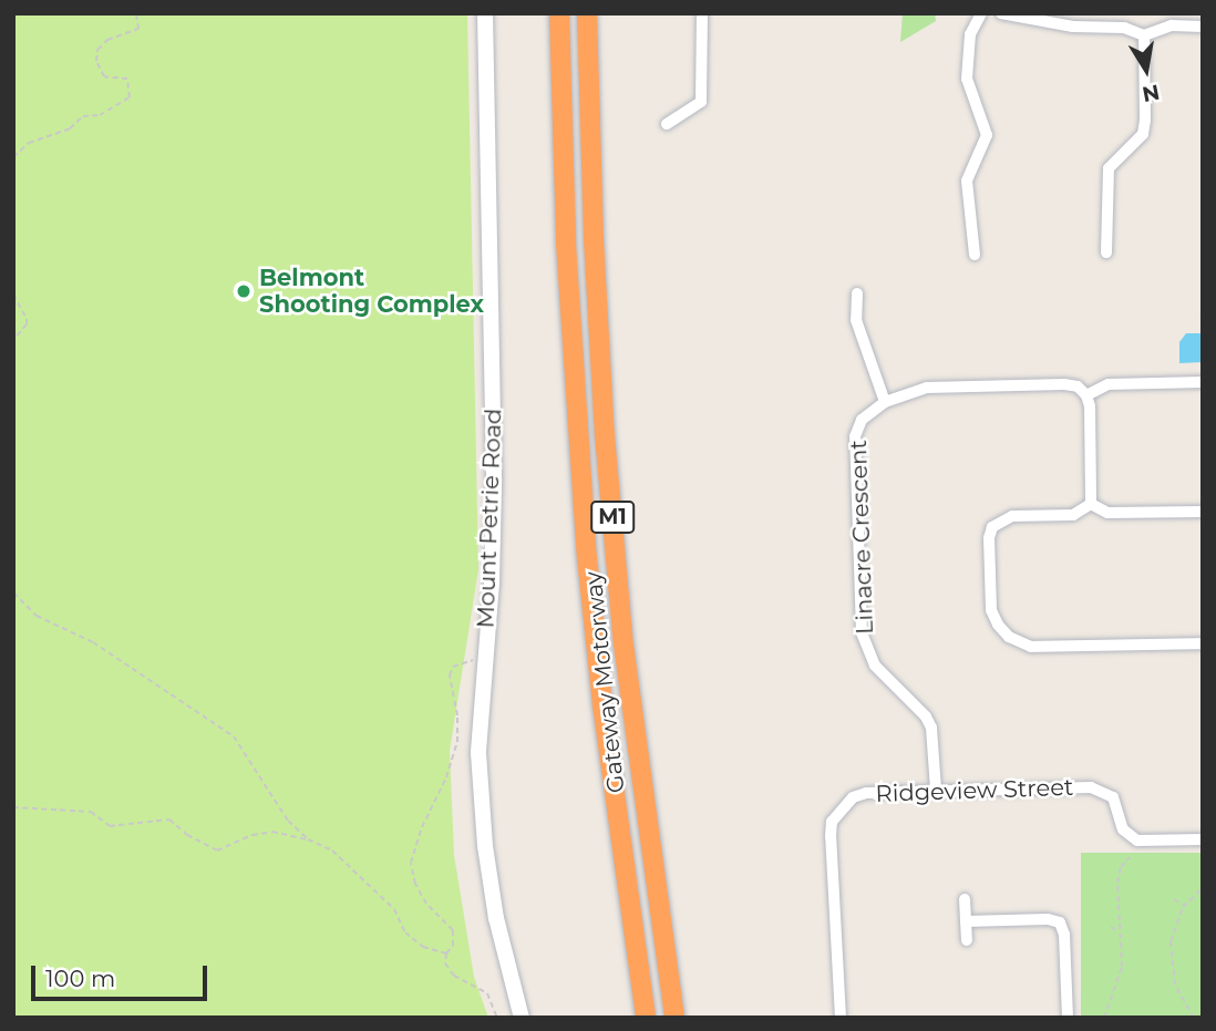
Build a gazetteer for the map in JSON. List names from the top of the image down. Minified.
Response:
{"streets":{"highway":["M1","Gateway Motorway"],"street":["Mount Petrie Road","Linacre Crescent","Ridgeview Street"]},"crossings":[["Linacre Crescent","Ridgeview Street"]],"places":["Belmont Shooting Complex"],"scale_bar":"100 m","north":"bottom"}
